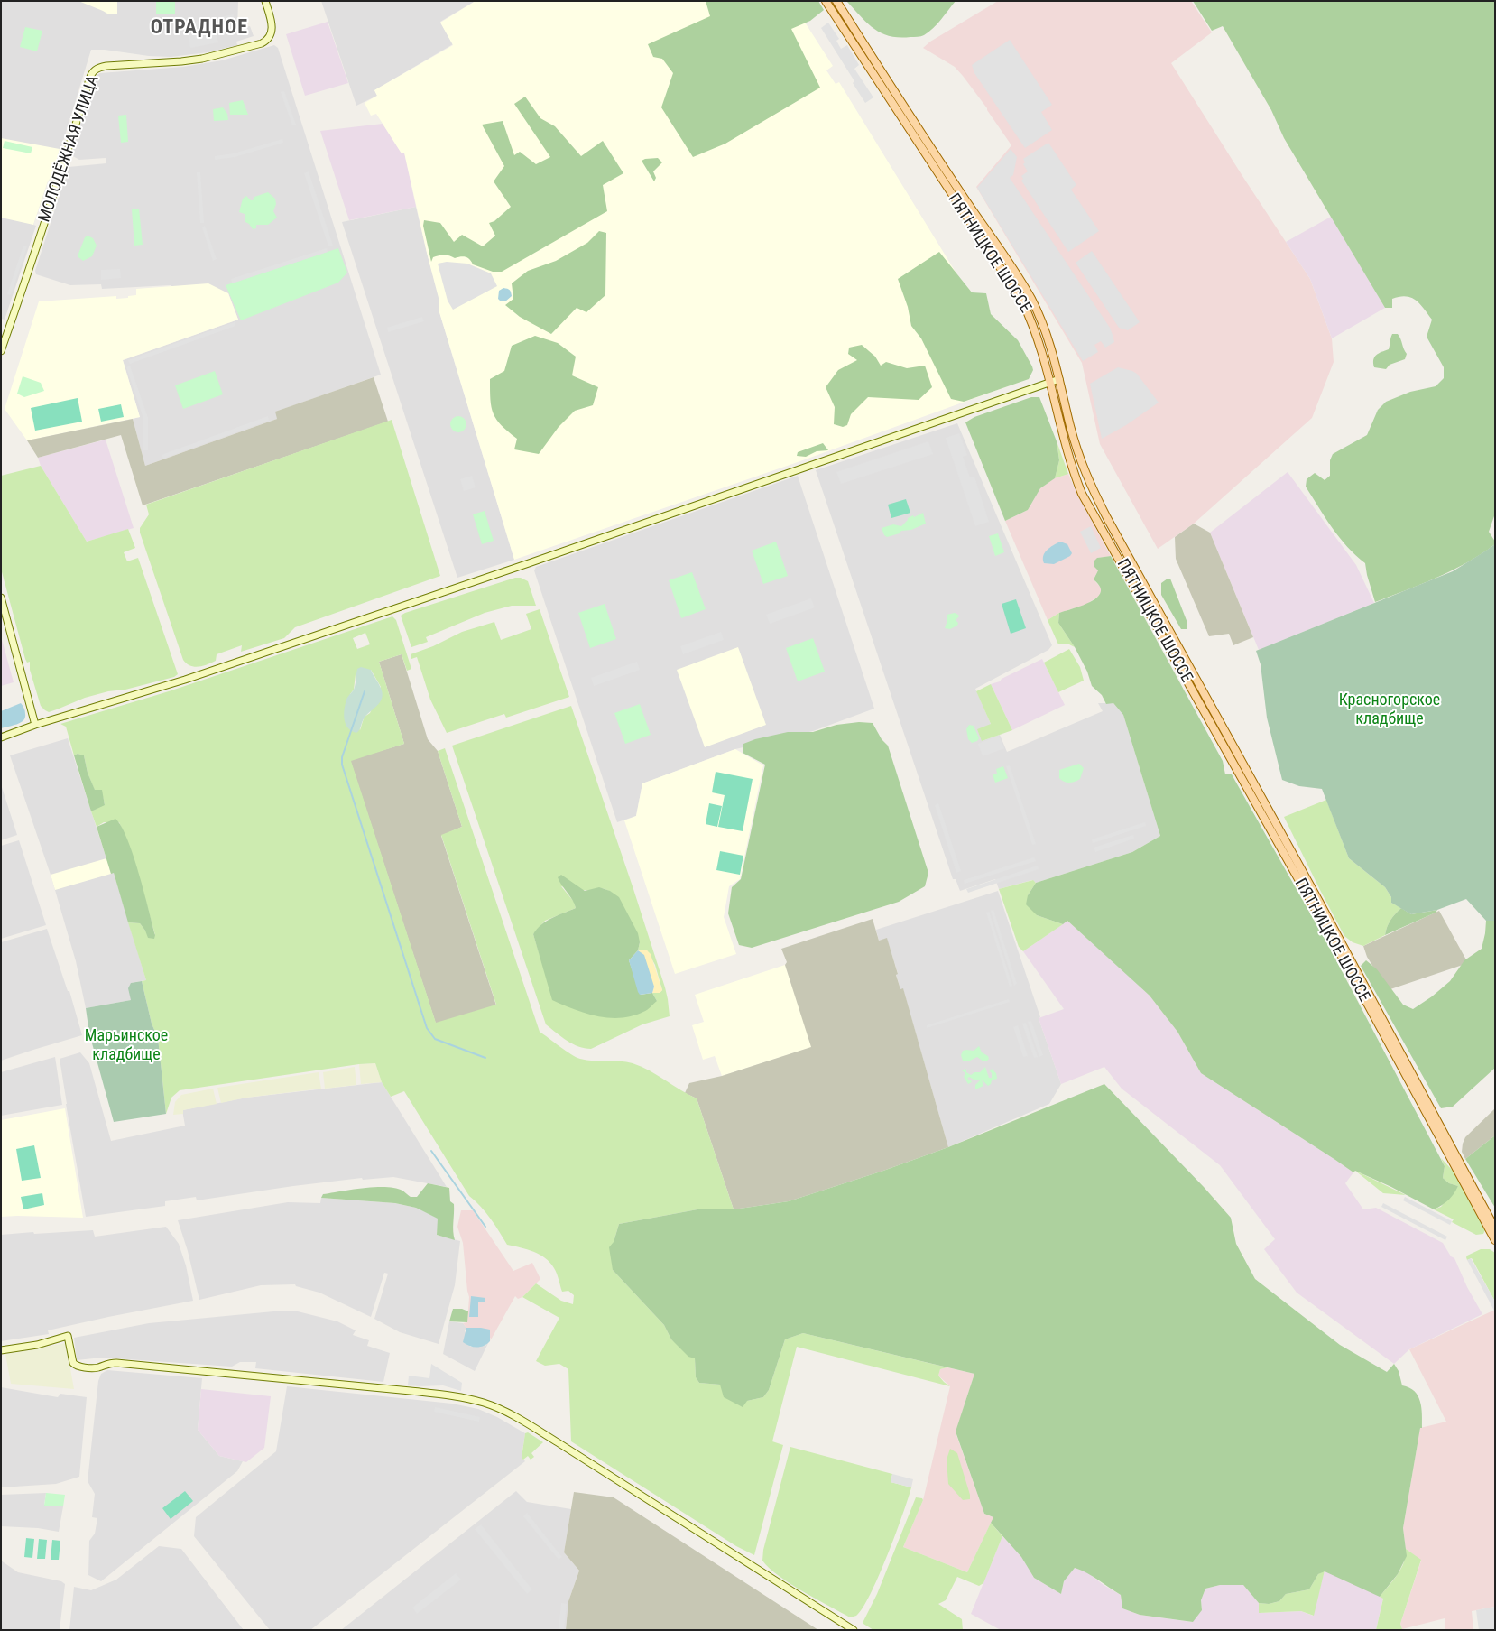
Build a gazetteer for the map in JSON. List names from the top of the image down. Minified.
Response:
{"streets":{"main road":["ПЯТНИЦКОЕ ШОССЕ"],"street":["МОЛОДЁЖНАЯ УЛИЦА"]},"districts":["ОТРАДНОЕ"],"parks":["Красногорское кладбище","Марьинское кладбище"]}
